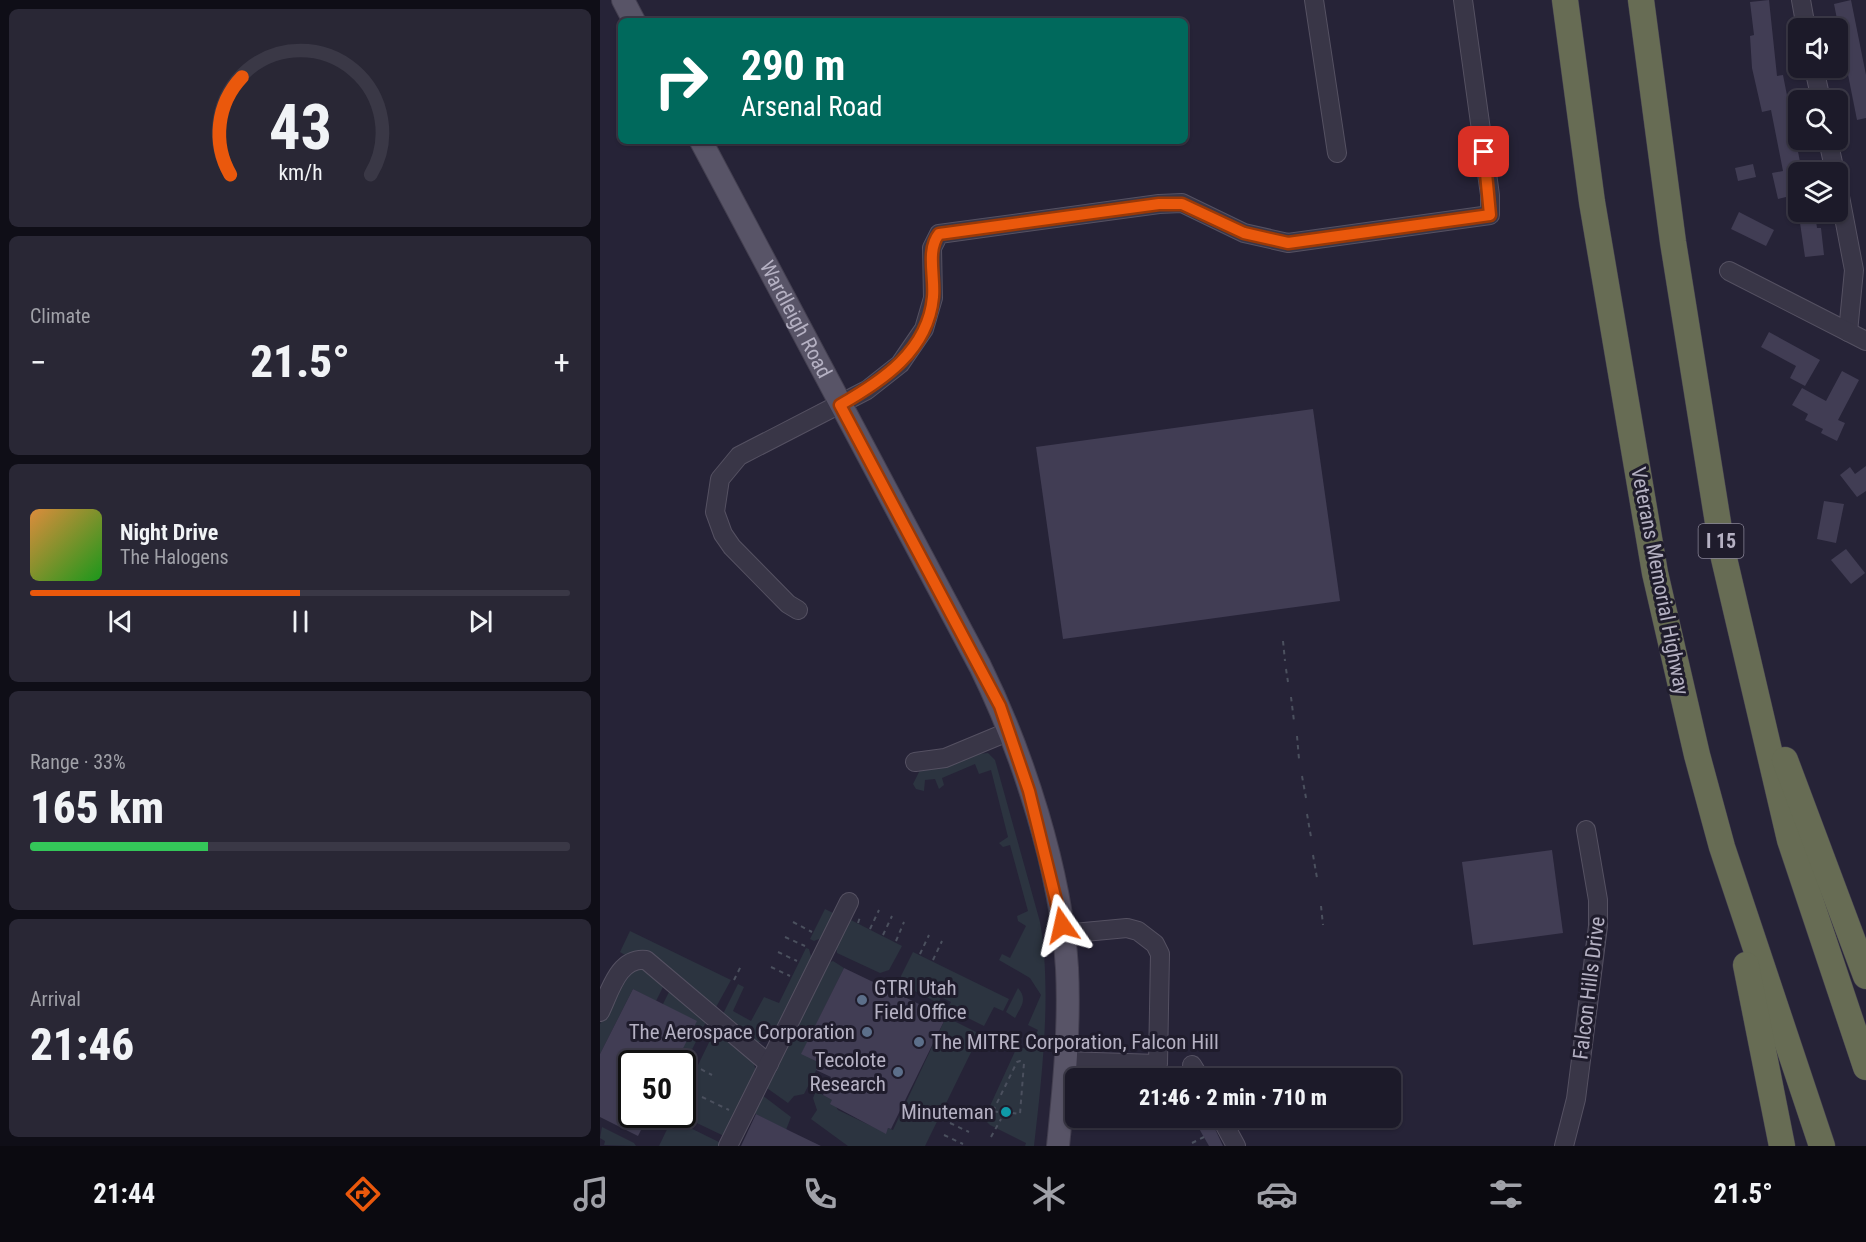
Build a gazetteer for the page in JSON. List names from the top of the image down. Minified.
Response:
{"streets":{"highway":["I 15","Veterans Memorial Highway"],"main road":["Wardleigh Road"],"street":["Falcon Hills Drive"]},"places":["GTRI Utah Field Office","The Aerospace Corporation","The MITRE Corporation, Falcon Hill","Tecolote Research","Minuteman"],"page":{"turn":["290 m","Arsenal Road"],"tile":["Climate",["Range · 33%","165 km"],["Arrival","21:46"]],"heat":["−","21.5°","+"],"song":["Night Drive","The Halogens"],"limit":"50","trip":"21:46 · 2 min · 710 m","tabs":["21:44","21.5°"],"gauge":["43","km/h"]}}
